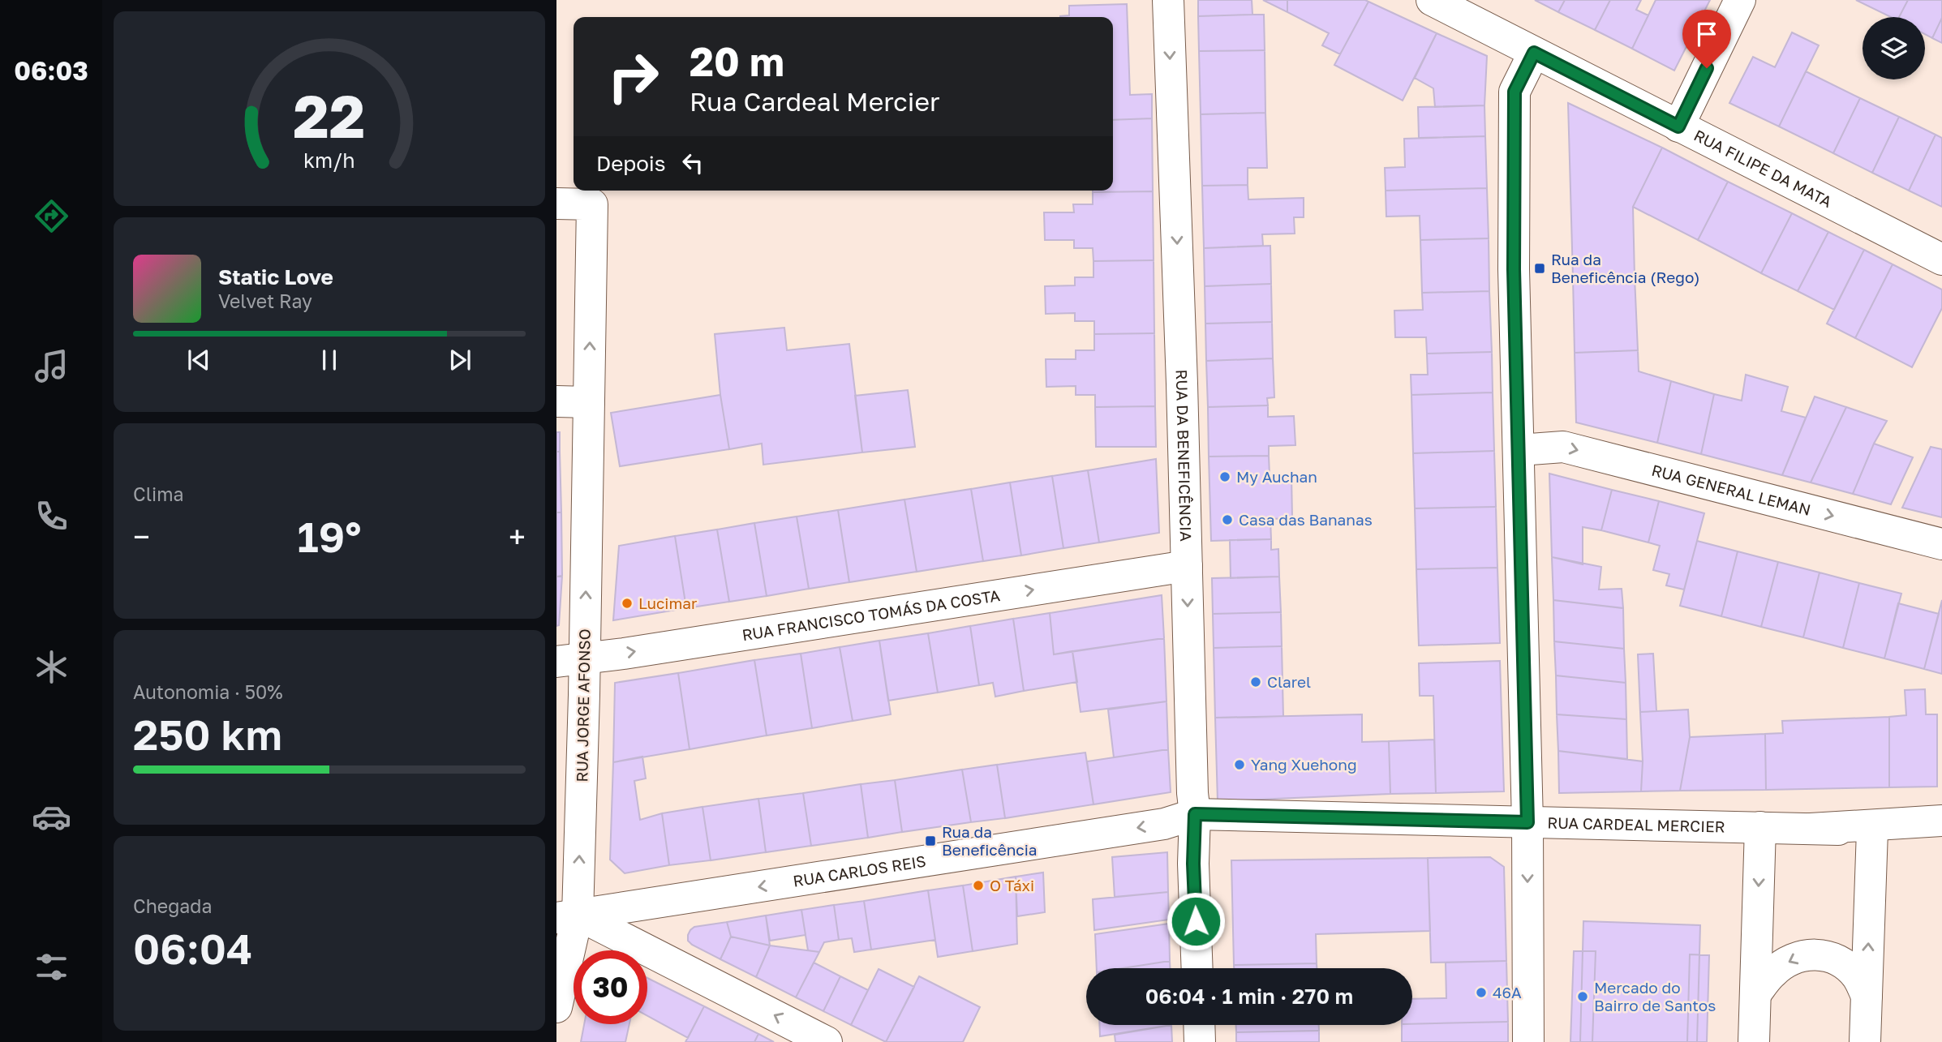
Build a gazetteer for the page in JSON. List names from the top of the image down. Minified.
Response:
{"streets":{"street":["RUA FILIPE DA MATA","RUA DA BENEFICÊNCIA","RUA GENERAL LEMAN","RUA FRANCISCO TOMÁS DA COSTA","RUA JORGE AFONSO","RUA CARDEAL MERCIER","RUA CARLOS REIS"]},"crossings":[["RUA DA BENEFICÊNCIA","RUA FRANCISCO TOMÁS DA COSTA"],["RUA DA BENEFICÊNCIA","RUA CARDEAL MERCIER"],["RUA DA BENEFICÊNCIA","RUA CARLOS REIS"],["RUA FRANCISCO TOMÁS DA COSTA","RUA JORGE AFONSO"],["RUA JORGE AFONSO","RUA CARLOS REIS"],["RUA CARDEAL MERCIER","RUA CARLOS REIS"]],"one_way":["RUA DA BENEFICÊNCIA","RUA GENERAL LEMAN","RUA FRANCISCO TOMÁS DA COSTA","RUA JORGE AFONSO","RUA CARLOS REIS"],"places":{"transit":["Rua da Beneficência (Rego)","Rua da Beneficência"],"other":["My Auchan","Casa das Bananas","Lucimar","Clarel","Yang Xuehong","O Táxi","46A","Mercado do Bairro de Santos"]},"page":{"tabs":"06:03","turn":["20 m","Rua Cardeal Mercier"],"then":"Depois","song":["Static Love","Velvet Ray"],"tile":["Clima",["Autonomia · 50%","250 km"],["Chegada","06:04"]],"heat":["−","19°","+"],"limit":"30","trip":"06:04 · 1 min · 270 m","gauge":["22","km/h"]}}
